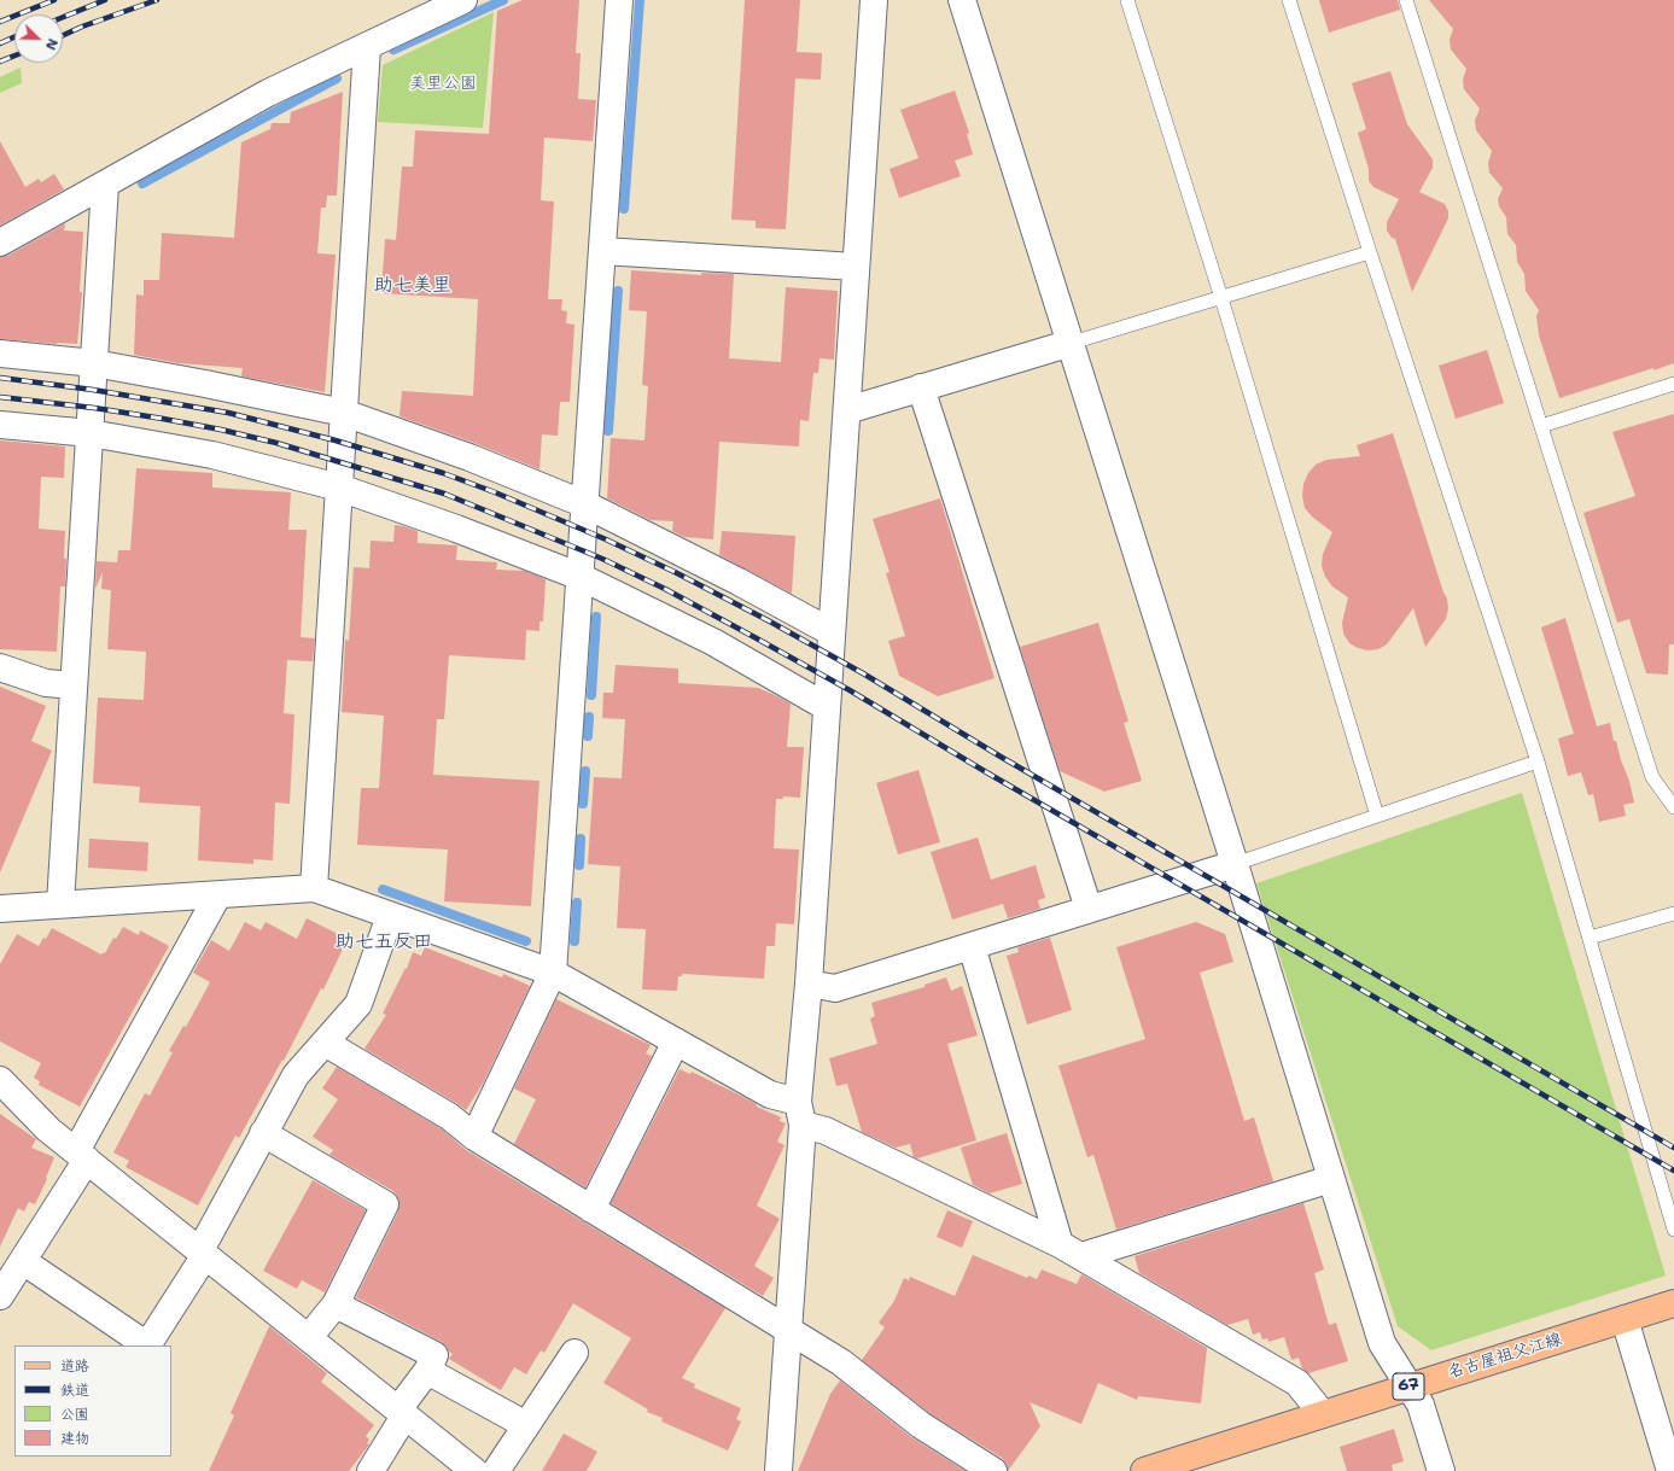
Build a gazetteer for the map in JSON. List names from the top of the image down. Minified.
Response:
{"streets":{"main road":["名古屋祖父江線","67"]},"districts":["助七美里","助七五反田"],"parks":["美里公園"],"legend":["道路","鉄道","公園","建物"],"north":"bottom right"}
